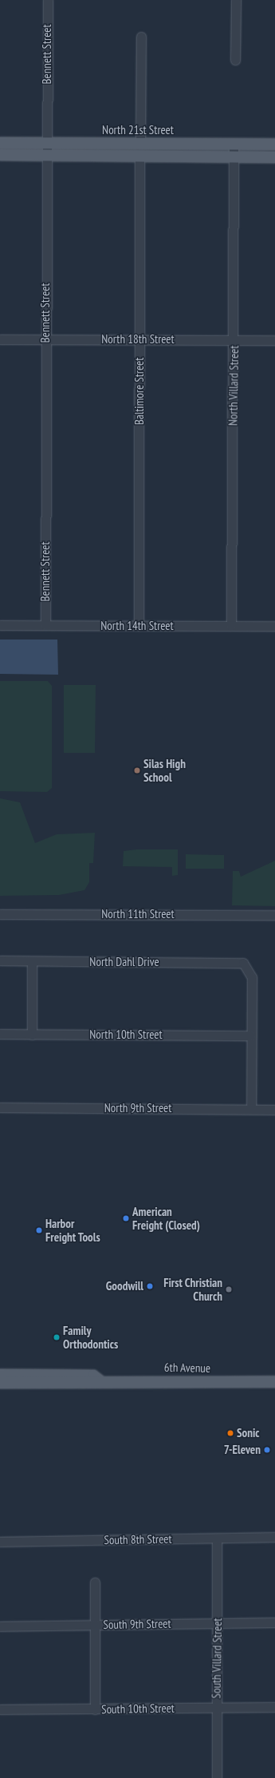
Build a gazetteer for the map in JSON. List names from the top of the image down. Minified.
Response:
{"streets":{"main road":["North 21st Street","6th Avenue"],"street":["Bennett Street","North 18th Street","North Villard Street","Baltimore Street","North 14th Street","North 11th Street","North Dahl Drive","North 10th Street","North 9th Street","South 8th Street","South 9th Street","South Villard Street","South 10th Street"]},"crossings":[["Bennett Street","North 21st Street"],["Bennett Street","North 18th Street"],["Bennett Street","North 14th Street"],["North 21st Street","North Villard Street"],["North 18th Street","North Villard Street"],["North 18th Street","Baltimore Street"],["North Villard Street","North 14th Street"],["Baltimore Street","North 14th Street"],["North Dahl Drive","North 10th Street"],["South 8th Street","South Villard Street"],["South 9th Street","South Villard Street"],["South Villard Street","South 10th Street"]],"places":["Silas High School","American Freight (Closed)","Harbor Freight Tools","Goodwill","First Christian Church","Family Orthodontics","Sonic","7-Eleven"]}
